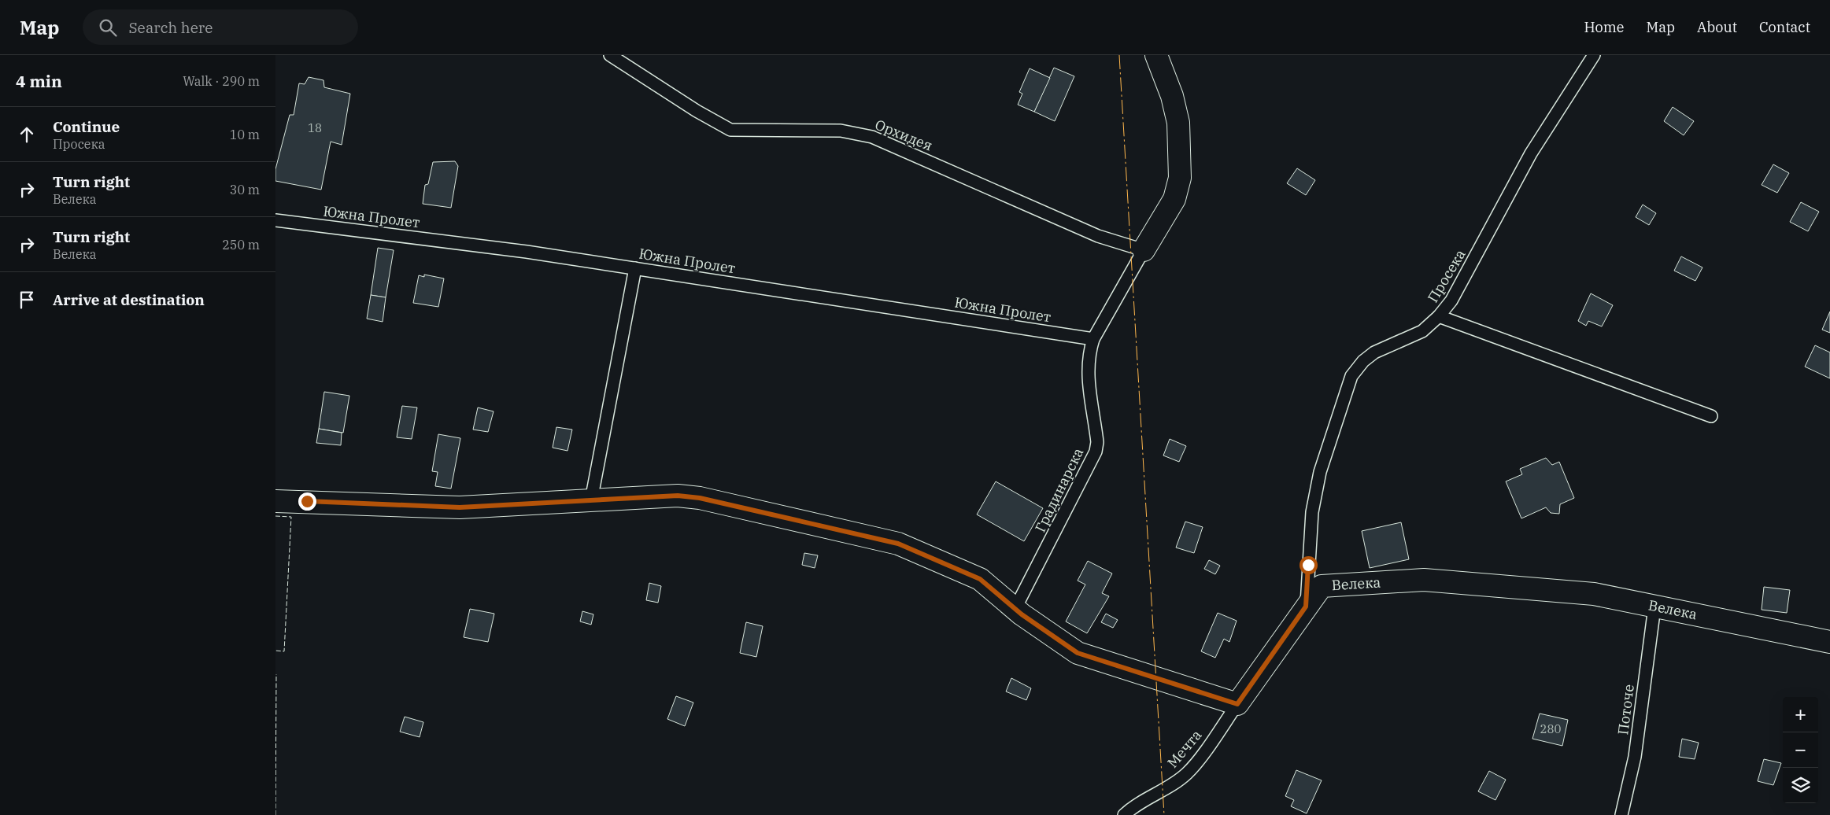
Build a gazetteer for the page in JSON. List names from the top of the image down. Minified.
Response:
{"streets":{"street":["Велека"],"lane":["Орхидея","Южна Пролет","Просека","Градинарска","Поточе","Мечта"]},"crossings":[["Орхидея","Градинарска"],["Южна Пролет","Градинарска"],["Просека","Велека"],["Велека","Поточе"],["Велека","Мечта"]],"house_numbers":["18","280"],"page":{"header":"Map","search":"Search here","nav":["Home","Map","About","Contact"],"heading":["4 min","Walk · 290 m"],"list":[["Continue","Просека","10 m"],["Turn right","Велека","30 m"],["Turn right","Велека","250 m"],"Arrive at destination"],"map_buttons":["+","−"]}}
